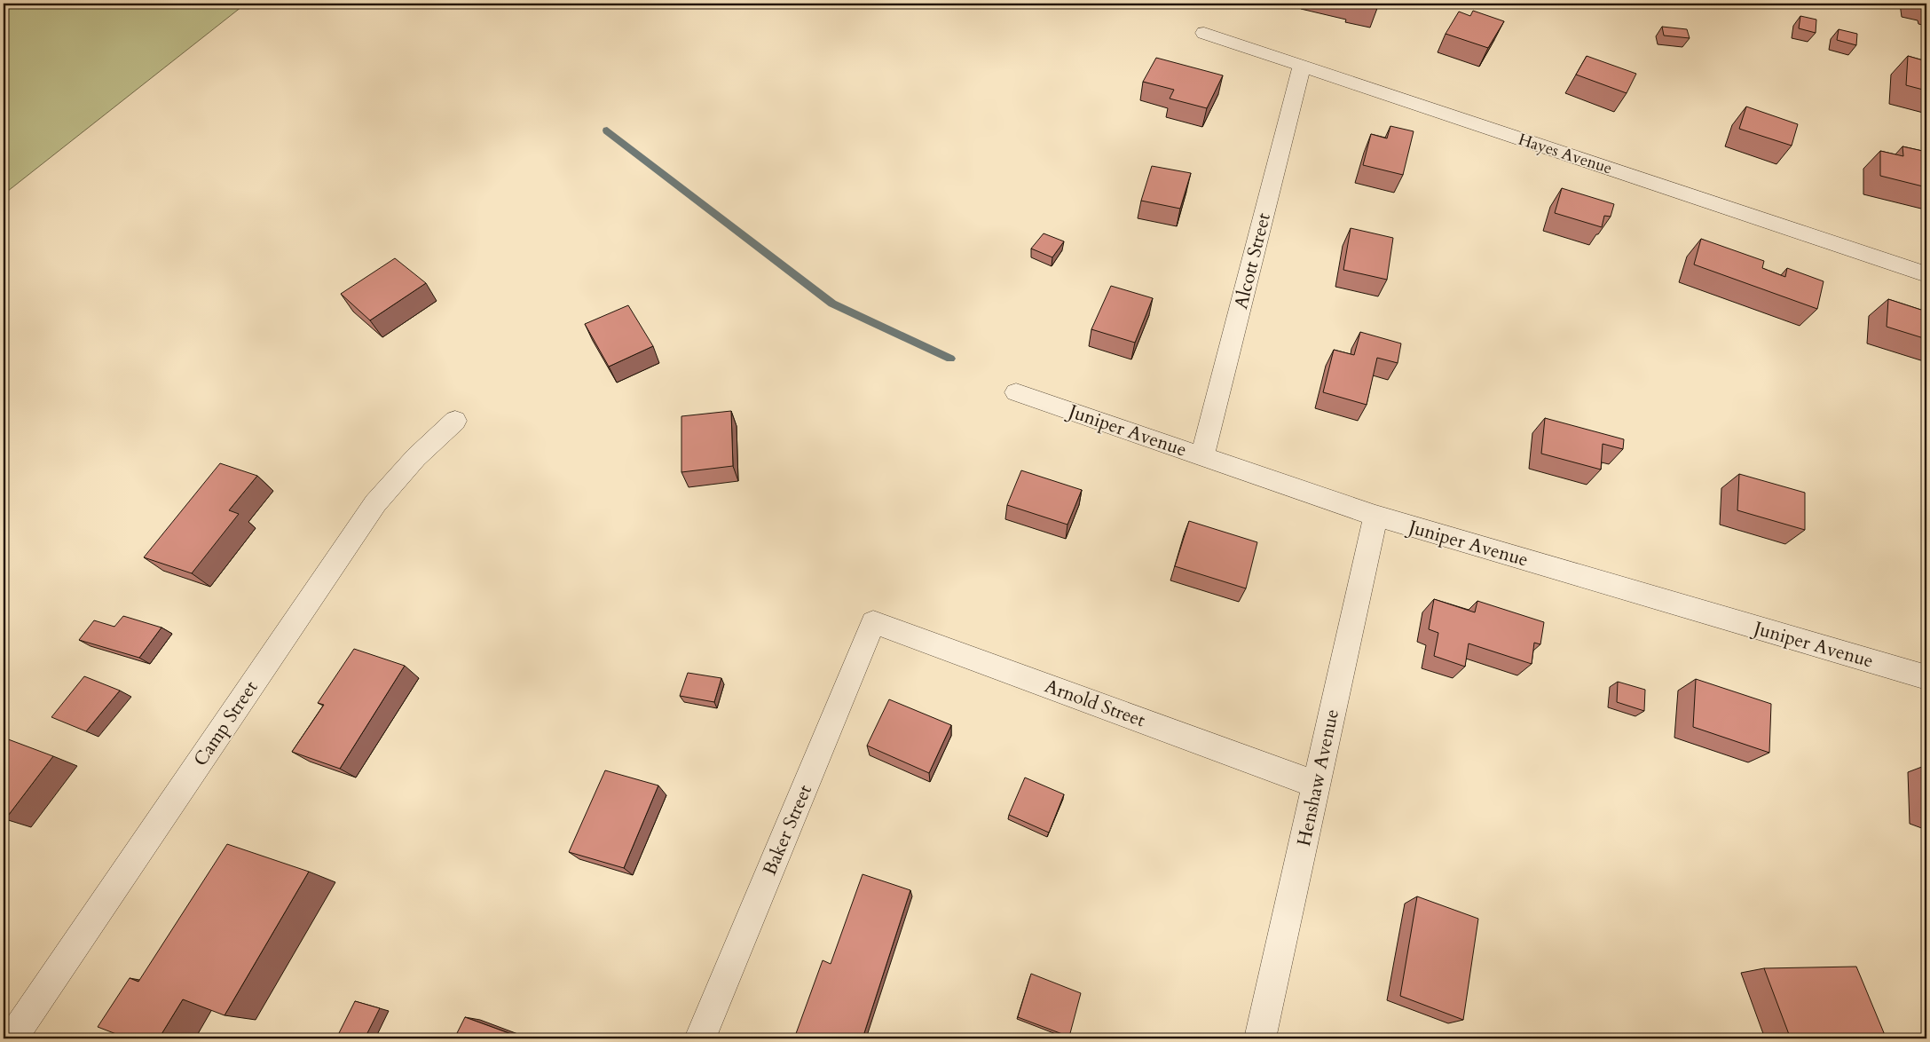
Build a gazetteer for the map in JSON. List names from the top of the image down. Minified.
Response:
{"streets":{"street":["Hayes Avenue","Alcott Street","Juniper Avenue","Arnold Street","Camp Street","Henshaw Avenue","Baker Street"]},"crossings":[["Hayes Avenue","Alcott Street"],["Alcott Street","Juniper Avenue"],["Juniper Avenue","Henshaw Avenue"],["Arnold Street","Henshaw Avenue"],["Arnold Street","Baker Street"]]}
